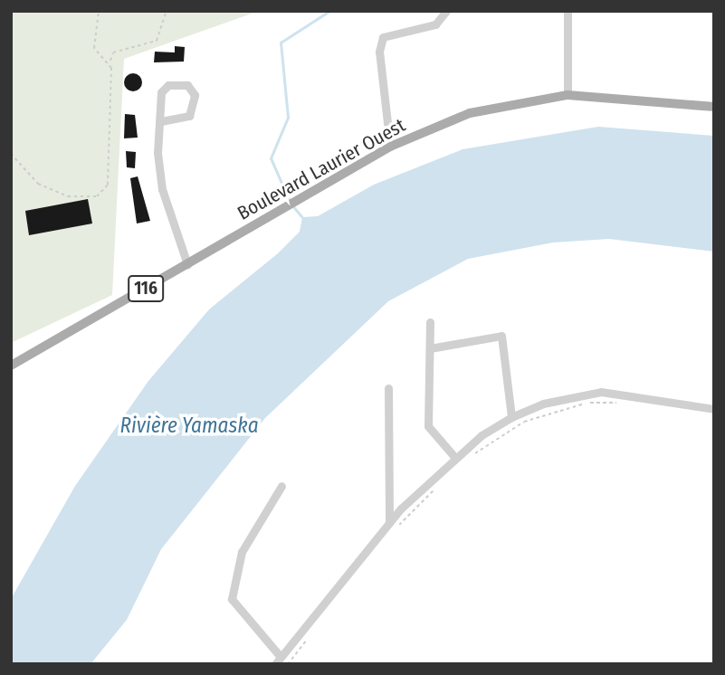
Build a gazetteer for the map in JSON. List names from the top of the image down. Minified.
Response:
{"streets":{"main road":["Boulevard Laurier Ouest","116"]},"water":["Rivière Yamaska"]}
